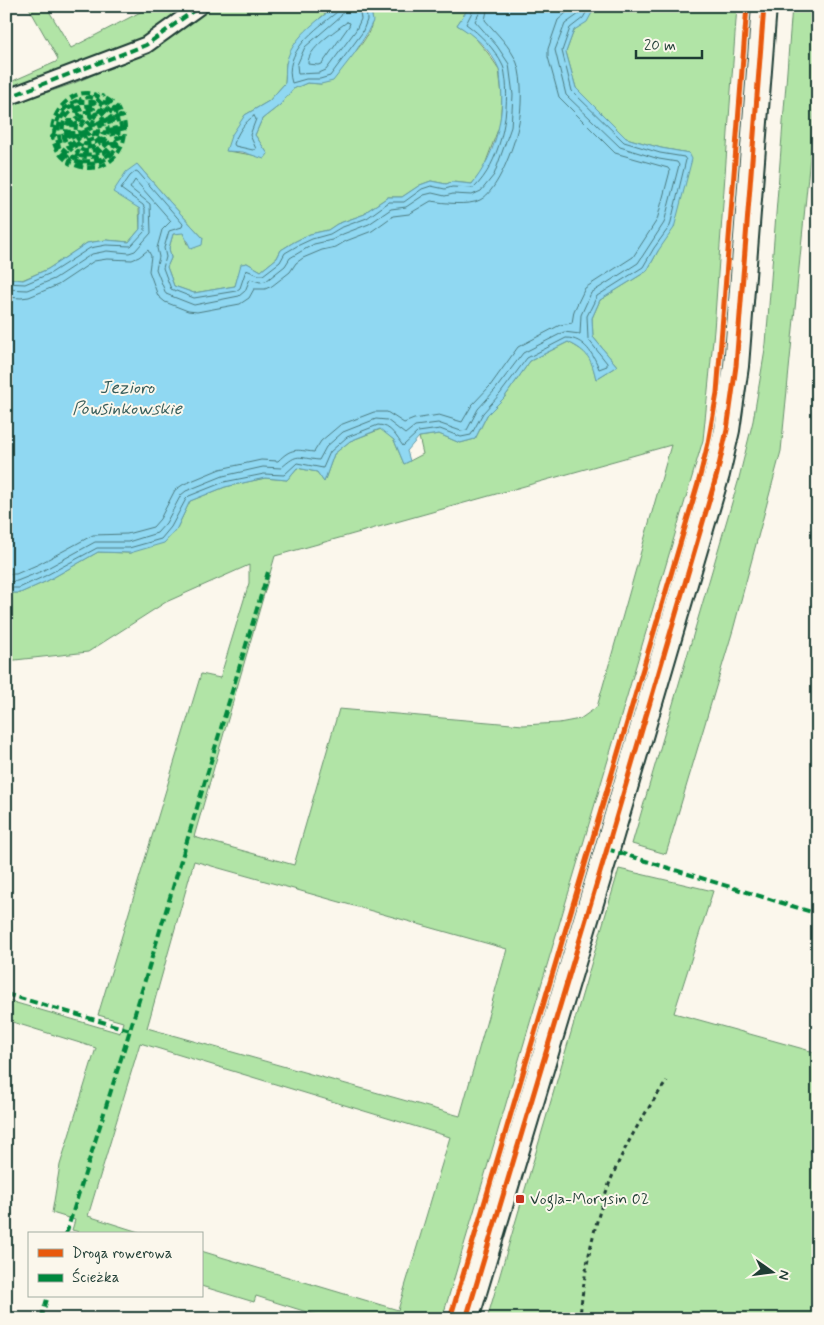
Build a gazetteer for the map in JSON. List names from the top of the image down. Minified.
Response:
{"water":["Jezioro Powsinkowskie"],"places":{"transit":["Vogla-Morysin 02"]},"legend":["Droga rowerowa","Ścieżka"],"scale_bar":"20 m","north":"right"}
